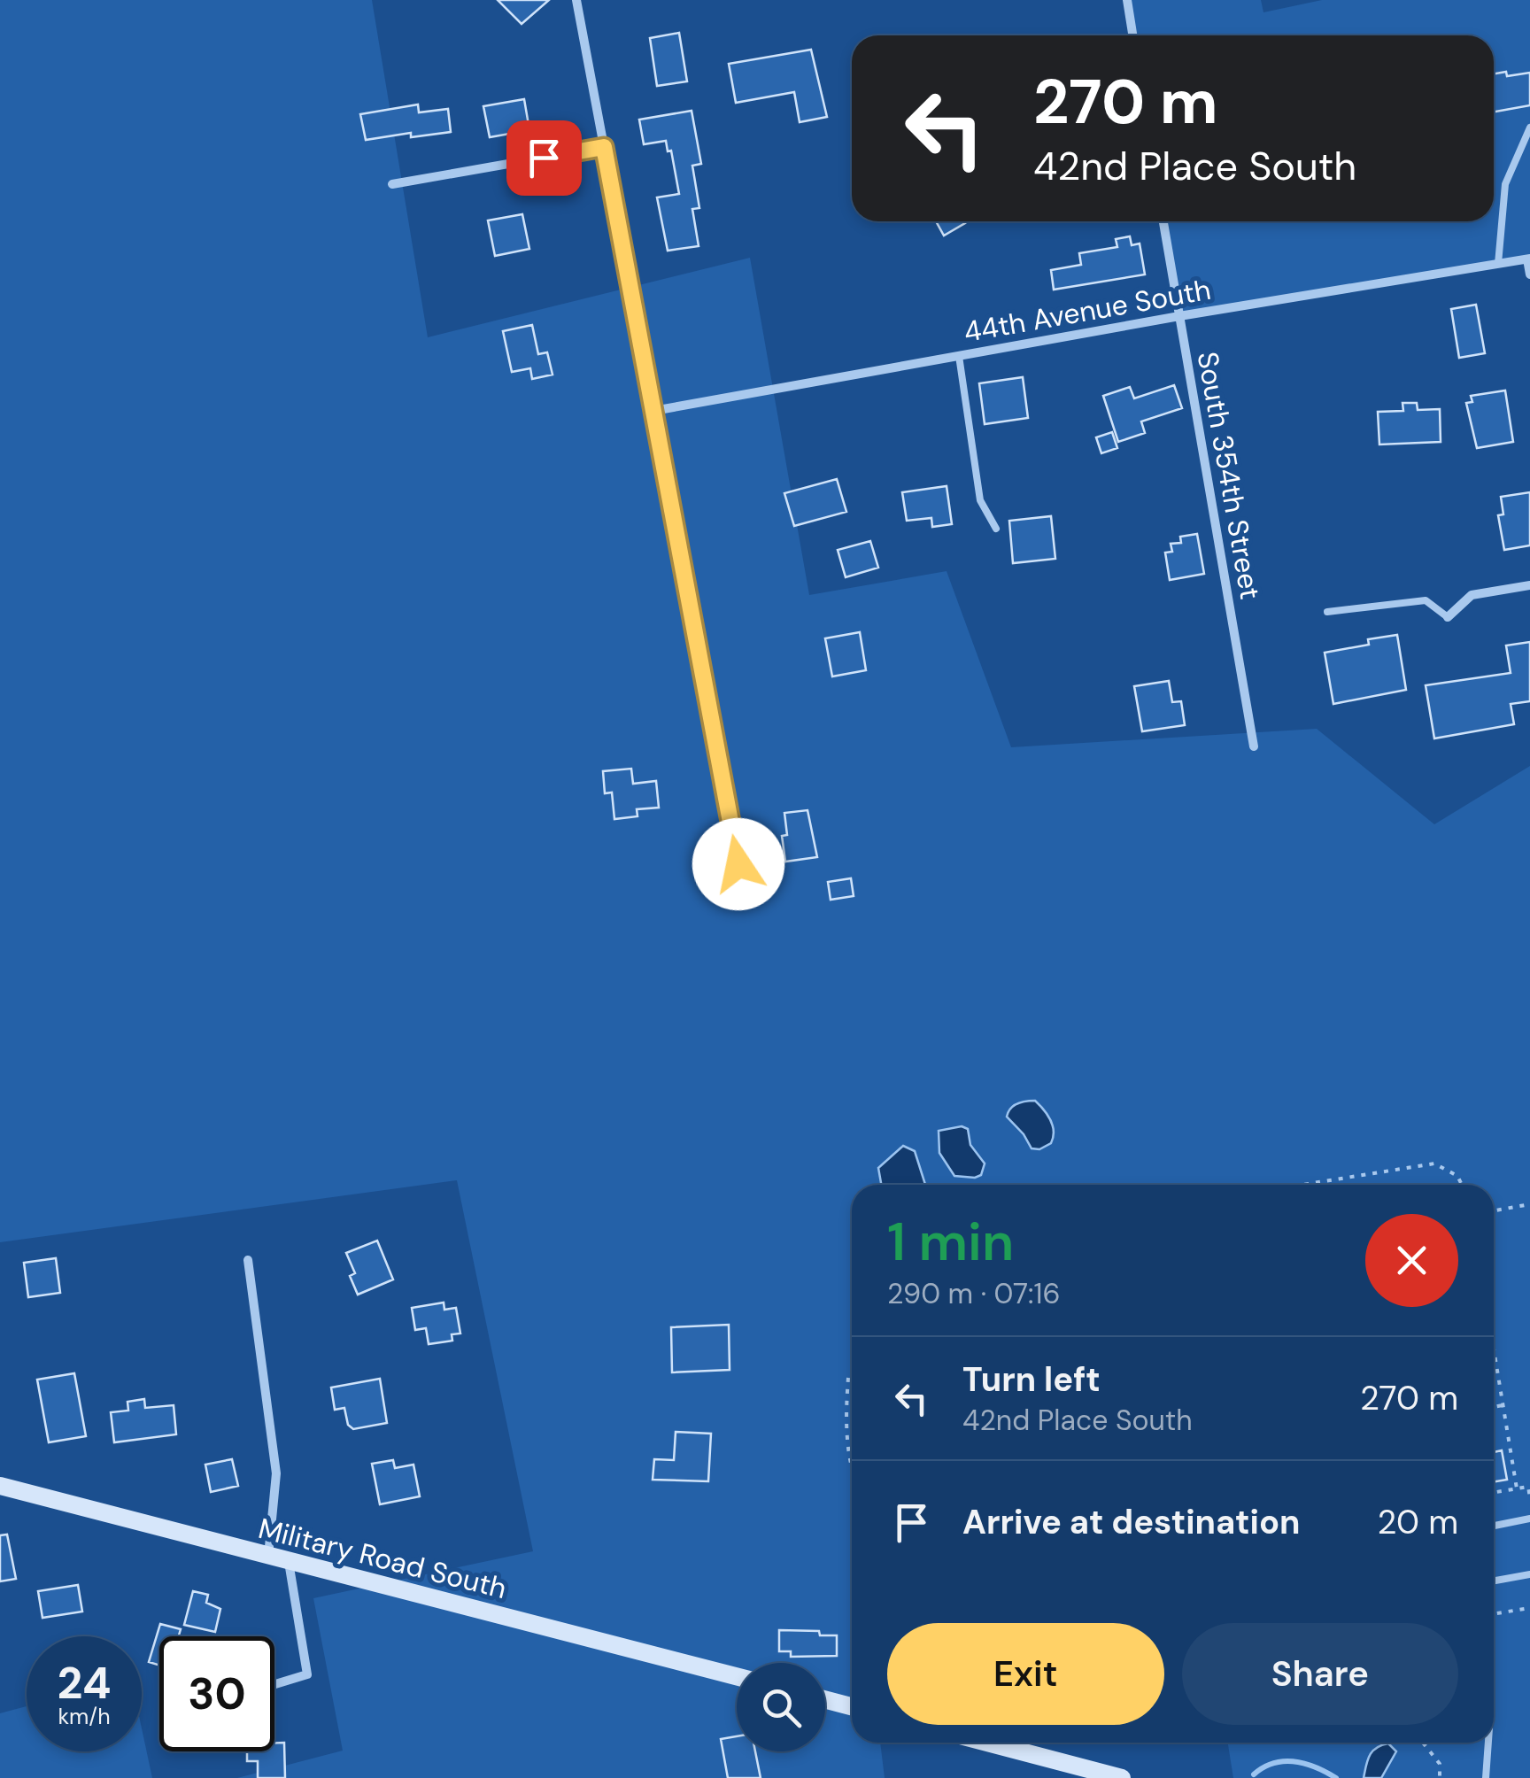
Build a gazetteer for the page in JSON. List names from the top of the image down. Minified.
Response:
{"streets":{"main road":["Military Road South"],"street":["44th Avenue South","South 354th Street"]},"crossings":[["44th Avenue South","South 354th Street"]],"page":{"turn":["270 m","42nd Place South"],"heading":["1 min","290 m · 07:16"],"list":[{"name":"Turn left","note":"42nd Place South","value":"270 m"},{"name":"Arrive at destination","value":"20 m"}],"buttons":["Exit","Share"],"speed":"24 km/h","limit":"30"}}
